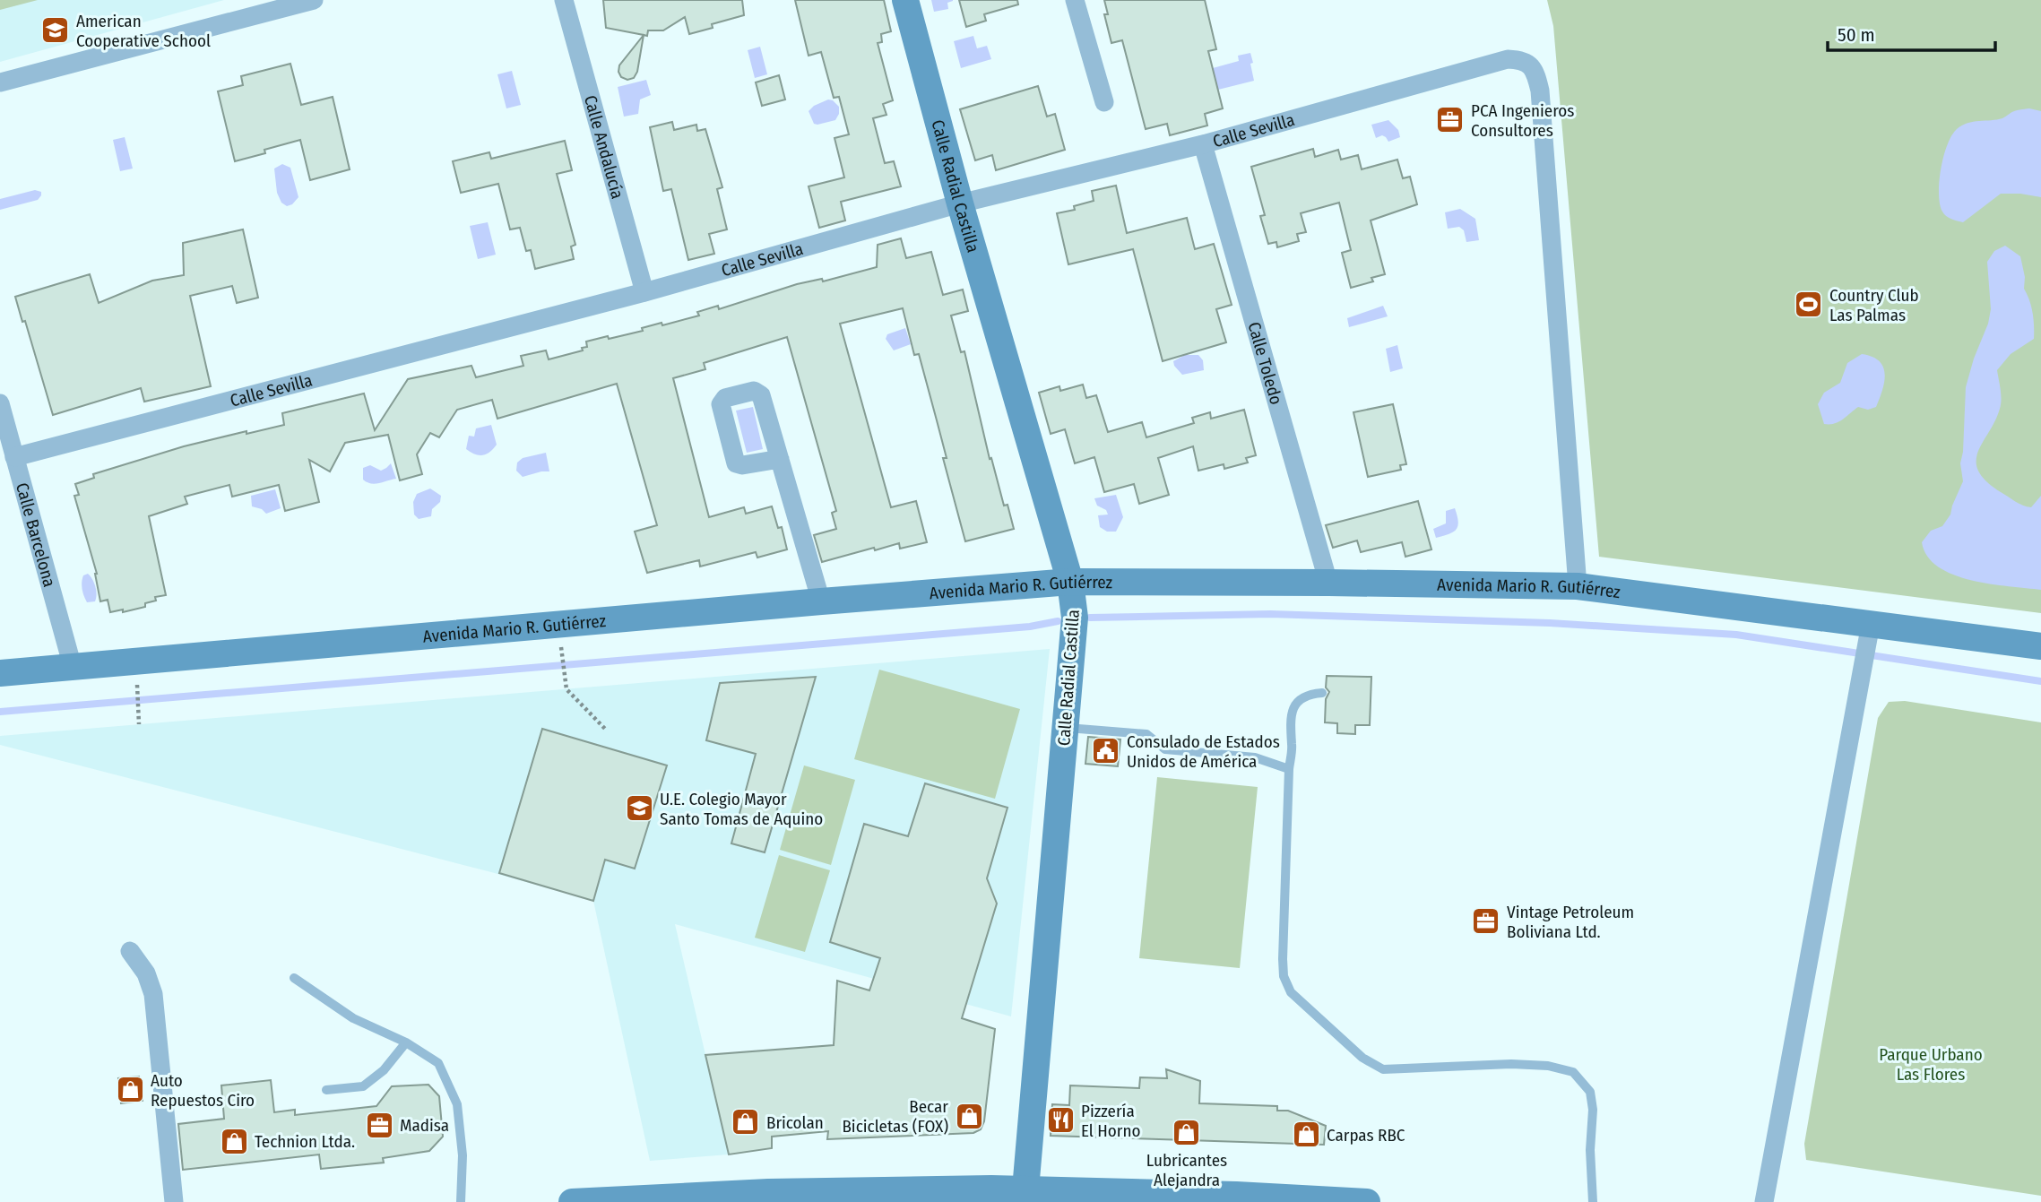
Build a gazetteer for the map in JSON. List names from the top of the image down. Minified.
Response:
{"streets":{"street":["Calle Sevilla","Calle Andalucía","Calle Radial Castilla","Calle Toledo","Calle Barcelona","Avenida Mario R. Gutiérrez"]},"crossings":[["Calle Sevilla","Calle Andalucía"],["Calle Sevilla","Calle Radial Castilla"],["Calle Sevilla","Calle Toledo"],["Calle Sevilla","Calle Barcelona"],["Calle Sevilla","Avenida Mario R. Gutiérrez"],["Calle Radial Castilla","Avenida Mario R. Gutiérrez"],["Calle Toledo","Avenida Mario R. Gutiérrez"],["Calle Barcelona","Avenida Mario R. Gutiérrez"]],"parks":["Parque Urbano Las Flores"],"places":{"school or university":["American Cooperative School","U.E. Colegio Mayor Santo Tomas de Aquino"],"office":["PCA Ingenieros Consultores","Vintage Petroleum Boliviana Ltd.","Madisa"],"sports":["Country Club Las Palmas"],"public building":["Consulado de Estados Unidos de América"],"shop":["Auto Repuestos Ciro","Becar Bicicletas (FOX)","Bricolan","Lubricantes Alejandra","Carpas RBC","Technion Ltda."],"restaurant":["Pizzería El Horno"]},"scale_bar":"50 m"}
